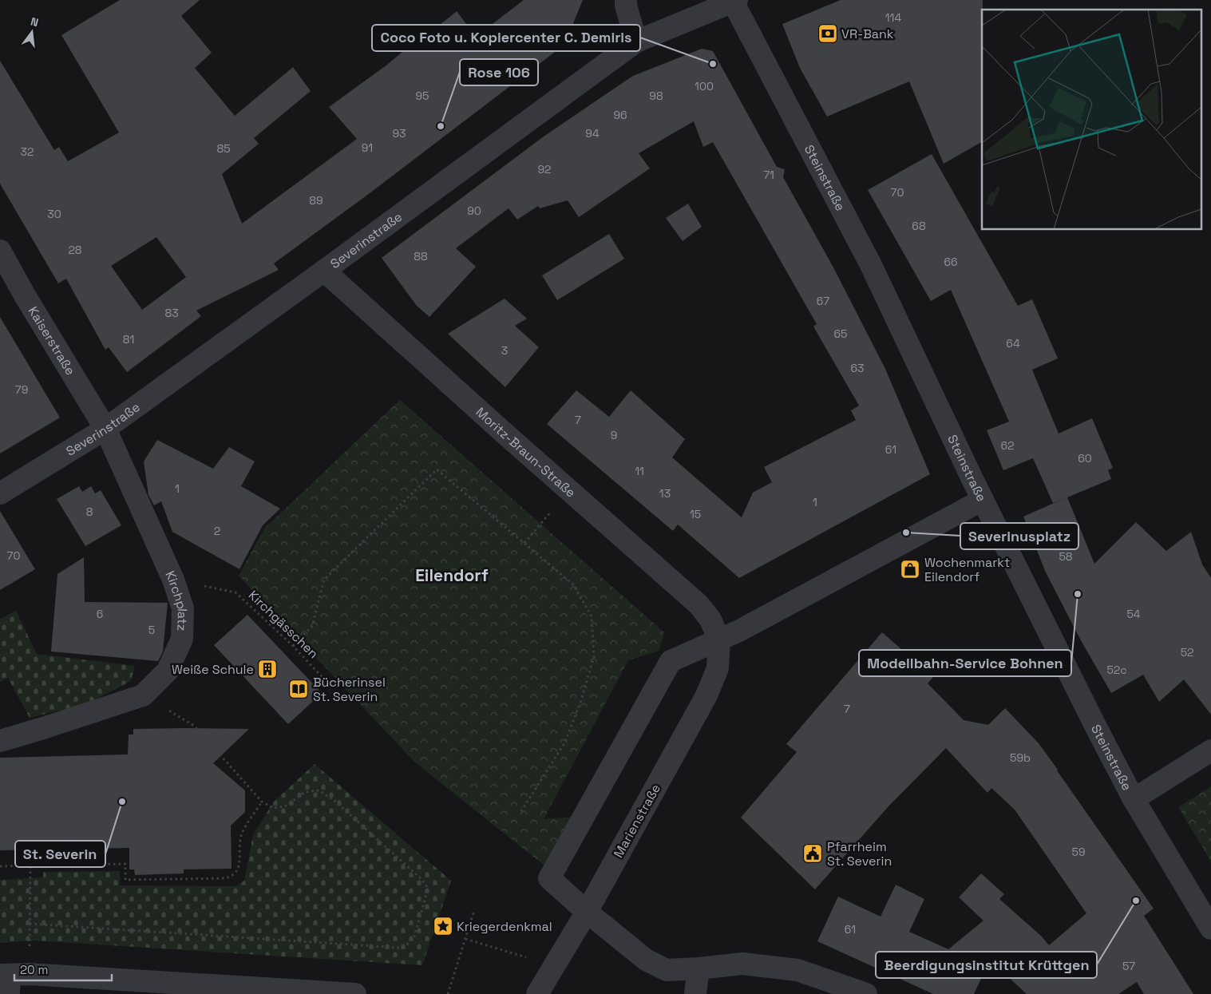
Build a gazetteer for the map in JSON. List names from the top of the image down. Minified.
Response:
{"streets":{"street":["Steinstraße","Severinstraße","Kaiserstraße","Moritz-Braun-Straße","Kirchplatz","Marienstraße"],"path":["Kirchgässchen"]},"crossings":[["Steinstraße","Severinstraße"],["Severinstraße","Kaiserstraße"],["Severinstraße","Moritz-Braun-Straße"],["Severinstraße","Kirchplatz"],["Kaiserstraße","Kirchplatz"],["Moritz-Braun-Straße","Marienstraße"],["Kirchplatz","Kirchgässchen"]],"districts":["Eilendorf"],"places":{"bank":["VR-Bank"],"other":["Coco Foto u. Kopiercenter C. Demiris","Rose 106","Severinusplatz","Modellbahn-Service Bohnen","St. Severin","Beerdigungsinstitut Krüttgen"],"shop":["Wochenmarkt Eilendorf"],"building":["Weiße Schule"],"library":["Bücherinsel St. Severin"],"public building":["Pfarrheim St. Severin"],"place":["Kriegerdenkmal"]},"house_numbers":["114","100","95","98","96","93","94","91","85","32","92","71","70","89","90","30","68","28","88","66","67","83","65","81","64","3","63","79","7","9","62","61","60","11","1","13","1","8","15","2","70","58","6","54","5","52","52c","7","59b","59","61","57"],"scale_bar":"20 m","north":"top"}
